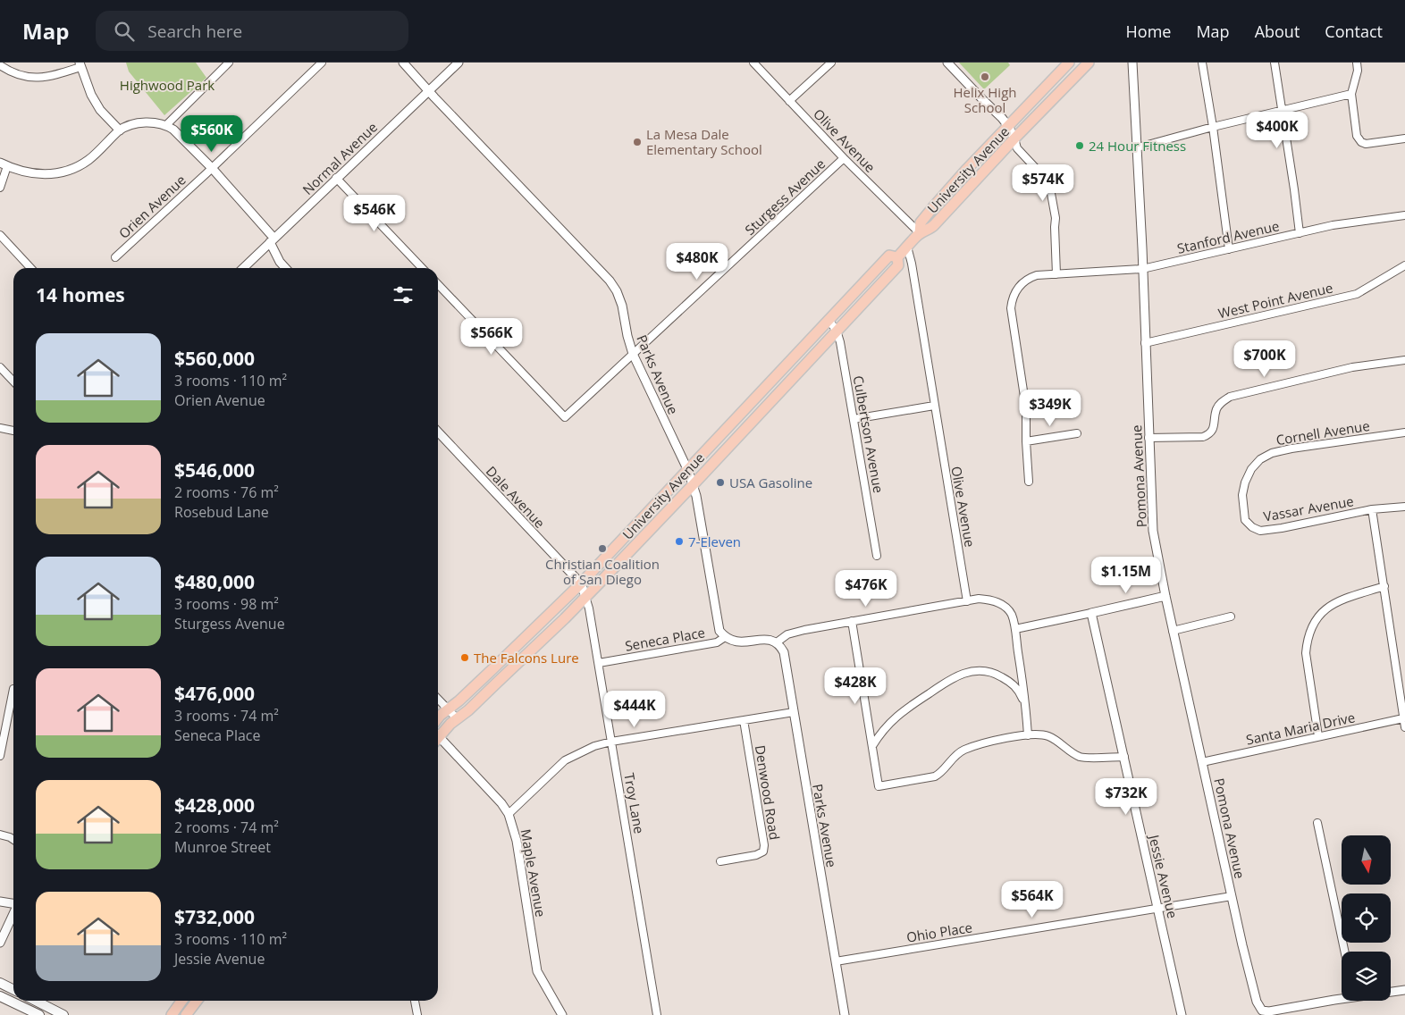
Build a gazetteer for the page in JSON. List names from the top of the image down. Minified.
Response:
{"streets":{"main road":["University Avenue"],"street":["Olive Avenue","Normal Avenue","Sturgess Avenue","Orien Avenue","Stanford Avenue","West Point Avenue","Parks Avenue","Cornell Avenue","Culbertson Avenue","Pomona Avenue","Dale Avenue","Vassar Avenue","Seneca Place","Santa Maria Drive","Denwood Road","Troy Lane","Maple Avenue","Jessie Avenue","Ohio Place"]},"crossings":[["Olive Avenue","University Avenue"],["Olive Avenue","Sturgess Avenue"],["Normal Avenue","Parks Avenue"],["University Avenue","Parks Avenue"],["University Avenue","Culbertson Avenue"],["University Avenue","Dale Avenue"],["University Avenue","Troy Lane"],["Sturgess Avenue","Parks Avenue"],["Stanford Avenue","Pomona Avenue"],["West Point Avenue","Pomona Avenue"],["Parks Avenue","Seneca Place"],["Parks Avenue","Ohio Place"],["Cornell Avenue","Vassar Avenue"],["Pomona Avenue","Santa Maria Drive"],["Pomona Avenue","Ohio Place"],["Seneca Place","Troy Lane"],["Jessie Avenue","Ohio Place"]],"parks":["Highwood Park"],"places":["Helix High School","La Mesa Dale Elementary School","24 Hour Fitness","USA Gasoline","7-Eleven","Christian Coalition of San Diego","The Falcons Lure"],"north":"bottom","page":{"header":"Map","search":"Search here","nav":["Home","Map","About","Contact"],"price":["$400K","$560K","$574K","$546K","$480K","$566K","$700K","$349K","$1.15M","$476K","$428K","$444K","$732K","$564K"],"heading":"14 homes","list":[{"name":"$560,000","note":"3 rooms · 110 m² · Orien Avenue"},{"name":"$546,000","note":"2 rooms · 76 m² · Rosebud Lane"},{"name":"$480,000","note":"3 rooms · 98 m² · Sturgess Avenue"},{"name":"$476,000","note":"3 rooms · 74 m² · Seneca Place"},{"name":"$428,000","note":"2 rooms · 74 m² · Munroe Street"},{"name":"$732,000","note":"3 rooms · 110 m² · Jessie Avenue"}]}}
